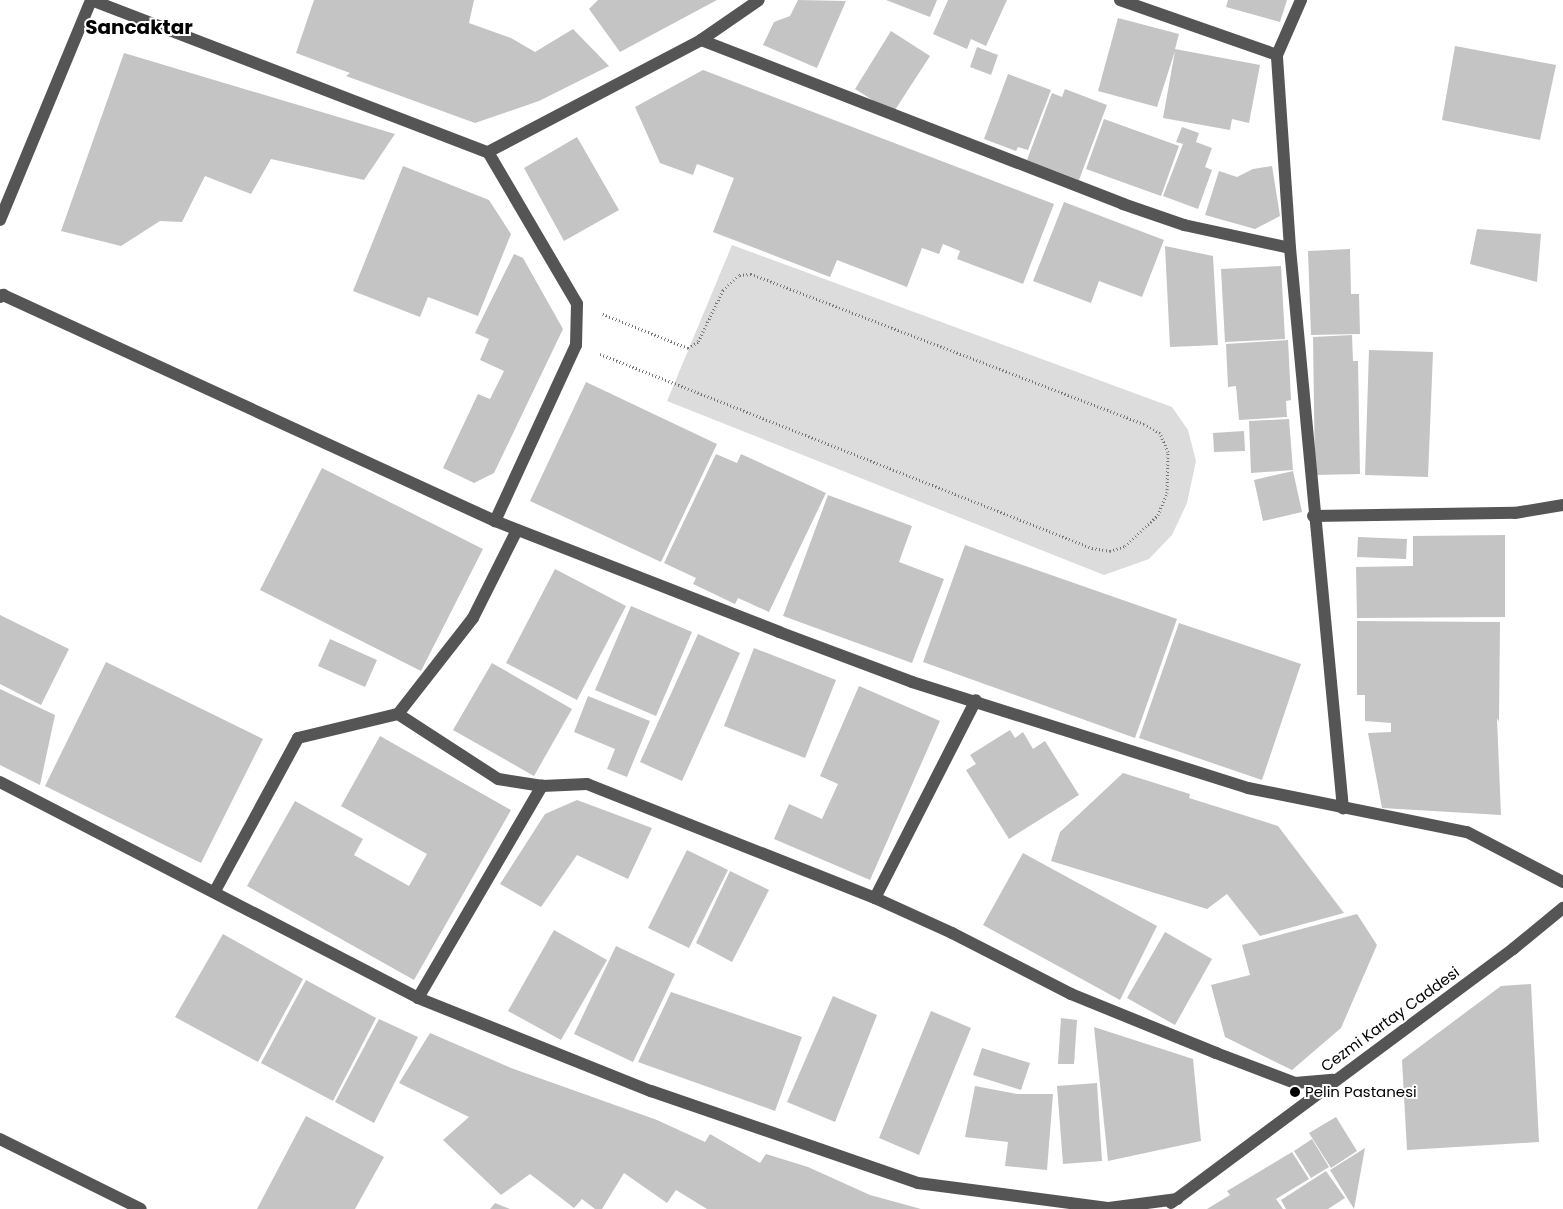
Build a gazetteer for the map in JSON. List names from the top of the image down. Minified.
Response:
{"streets":{"street":["Cezmi Kartay Caddesi"]},"districts":["Sancaktar"],"places":["Pelin Pastanesi"]}
